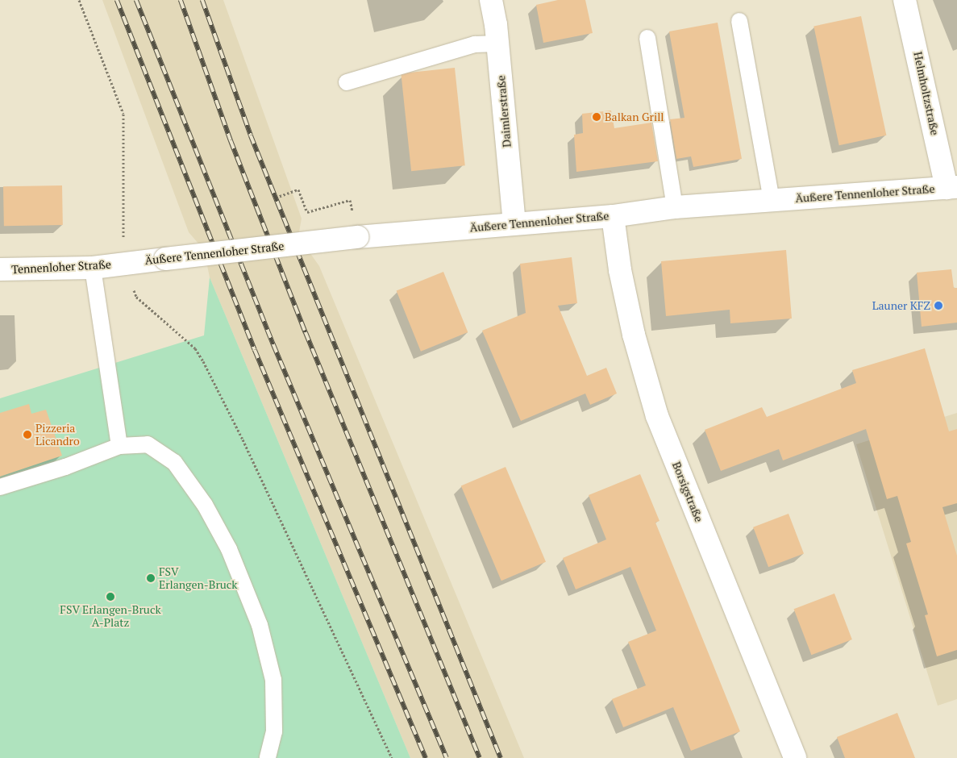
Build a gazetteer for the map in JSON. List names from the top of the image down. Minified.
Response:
{"streets":{"street":["Helmholtzstraße","Daimlerstraße","Äußere Tennenloher Straße","Tennenloher Straße","Borsigstraße"]},"crossings":[["Helmholtzstraße","Äußere Tennenloher Straße"],["Daimlerstraße","Äußere Tennenloher Straße"],["Äußere Tennenloher Straße","Tennenloher Straße"],["Äußere Tennenloher Straße","Borsigstraße"]],"places":["Balkan Grill","Launer KFZ","Pizzeria Licandro","FSV Erlangen-Bruck","FSV Erlangen-Bruck A-Platz"]}
